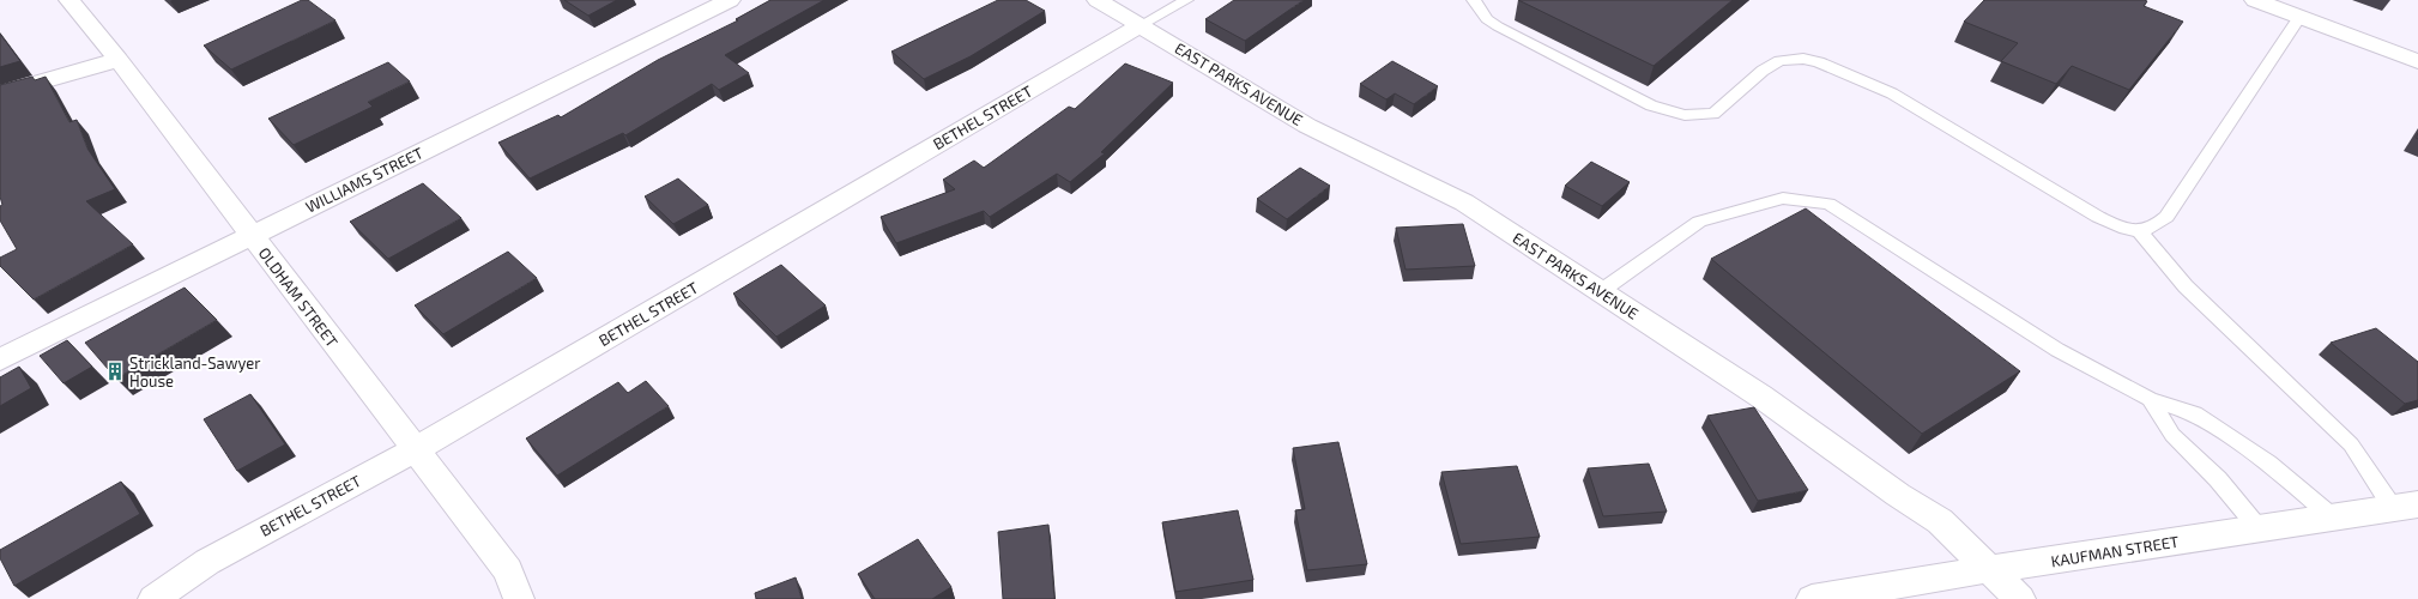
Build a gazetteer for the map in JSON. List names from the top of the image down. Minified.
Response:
{"streets":{"street":["EAST PARKS AVENUE","BETHEL STREET","WILLIAMS STREET","OLDHAM STREET","KAUFMAN STREET"]},"crossings":[["EAST PARKS AVENUE","BETHEL STREET"],["EAST PARKS AVENUE","KAUFMAN STREET"],["BETHEL STREET","OLDHAM STREET"],["WILLIAMS STREET","OLDHAM STREET"]],"places":{"building":["Strickland-Sawyer House"]}}
